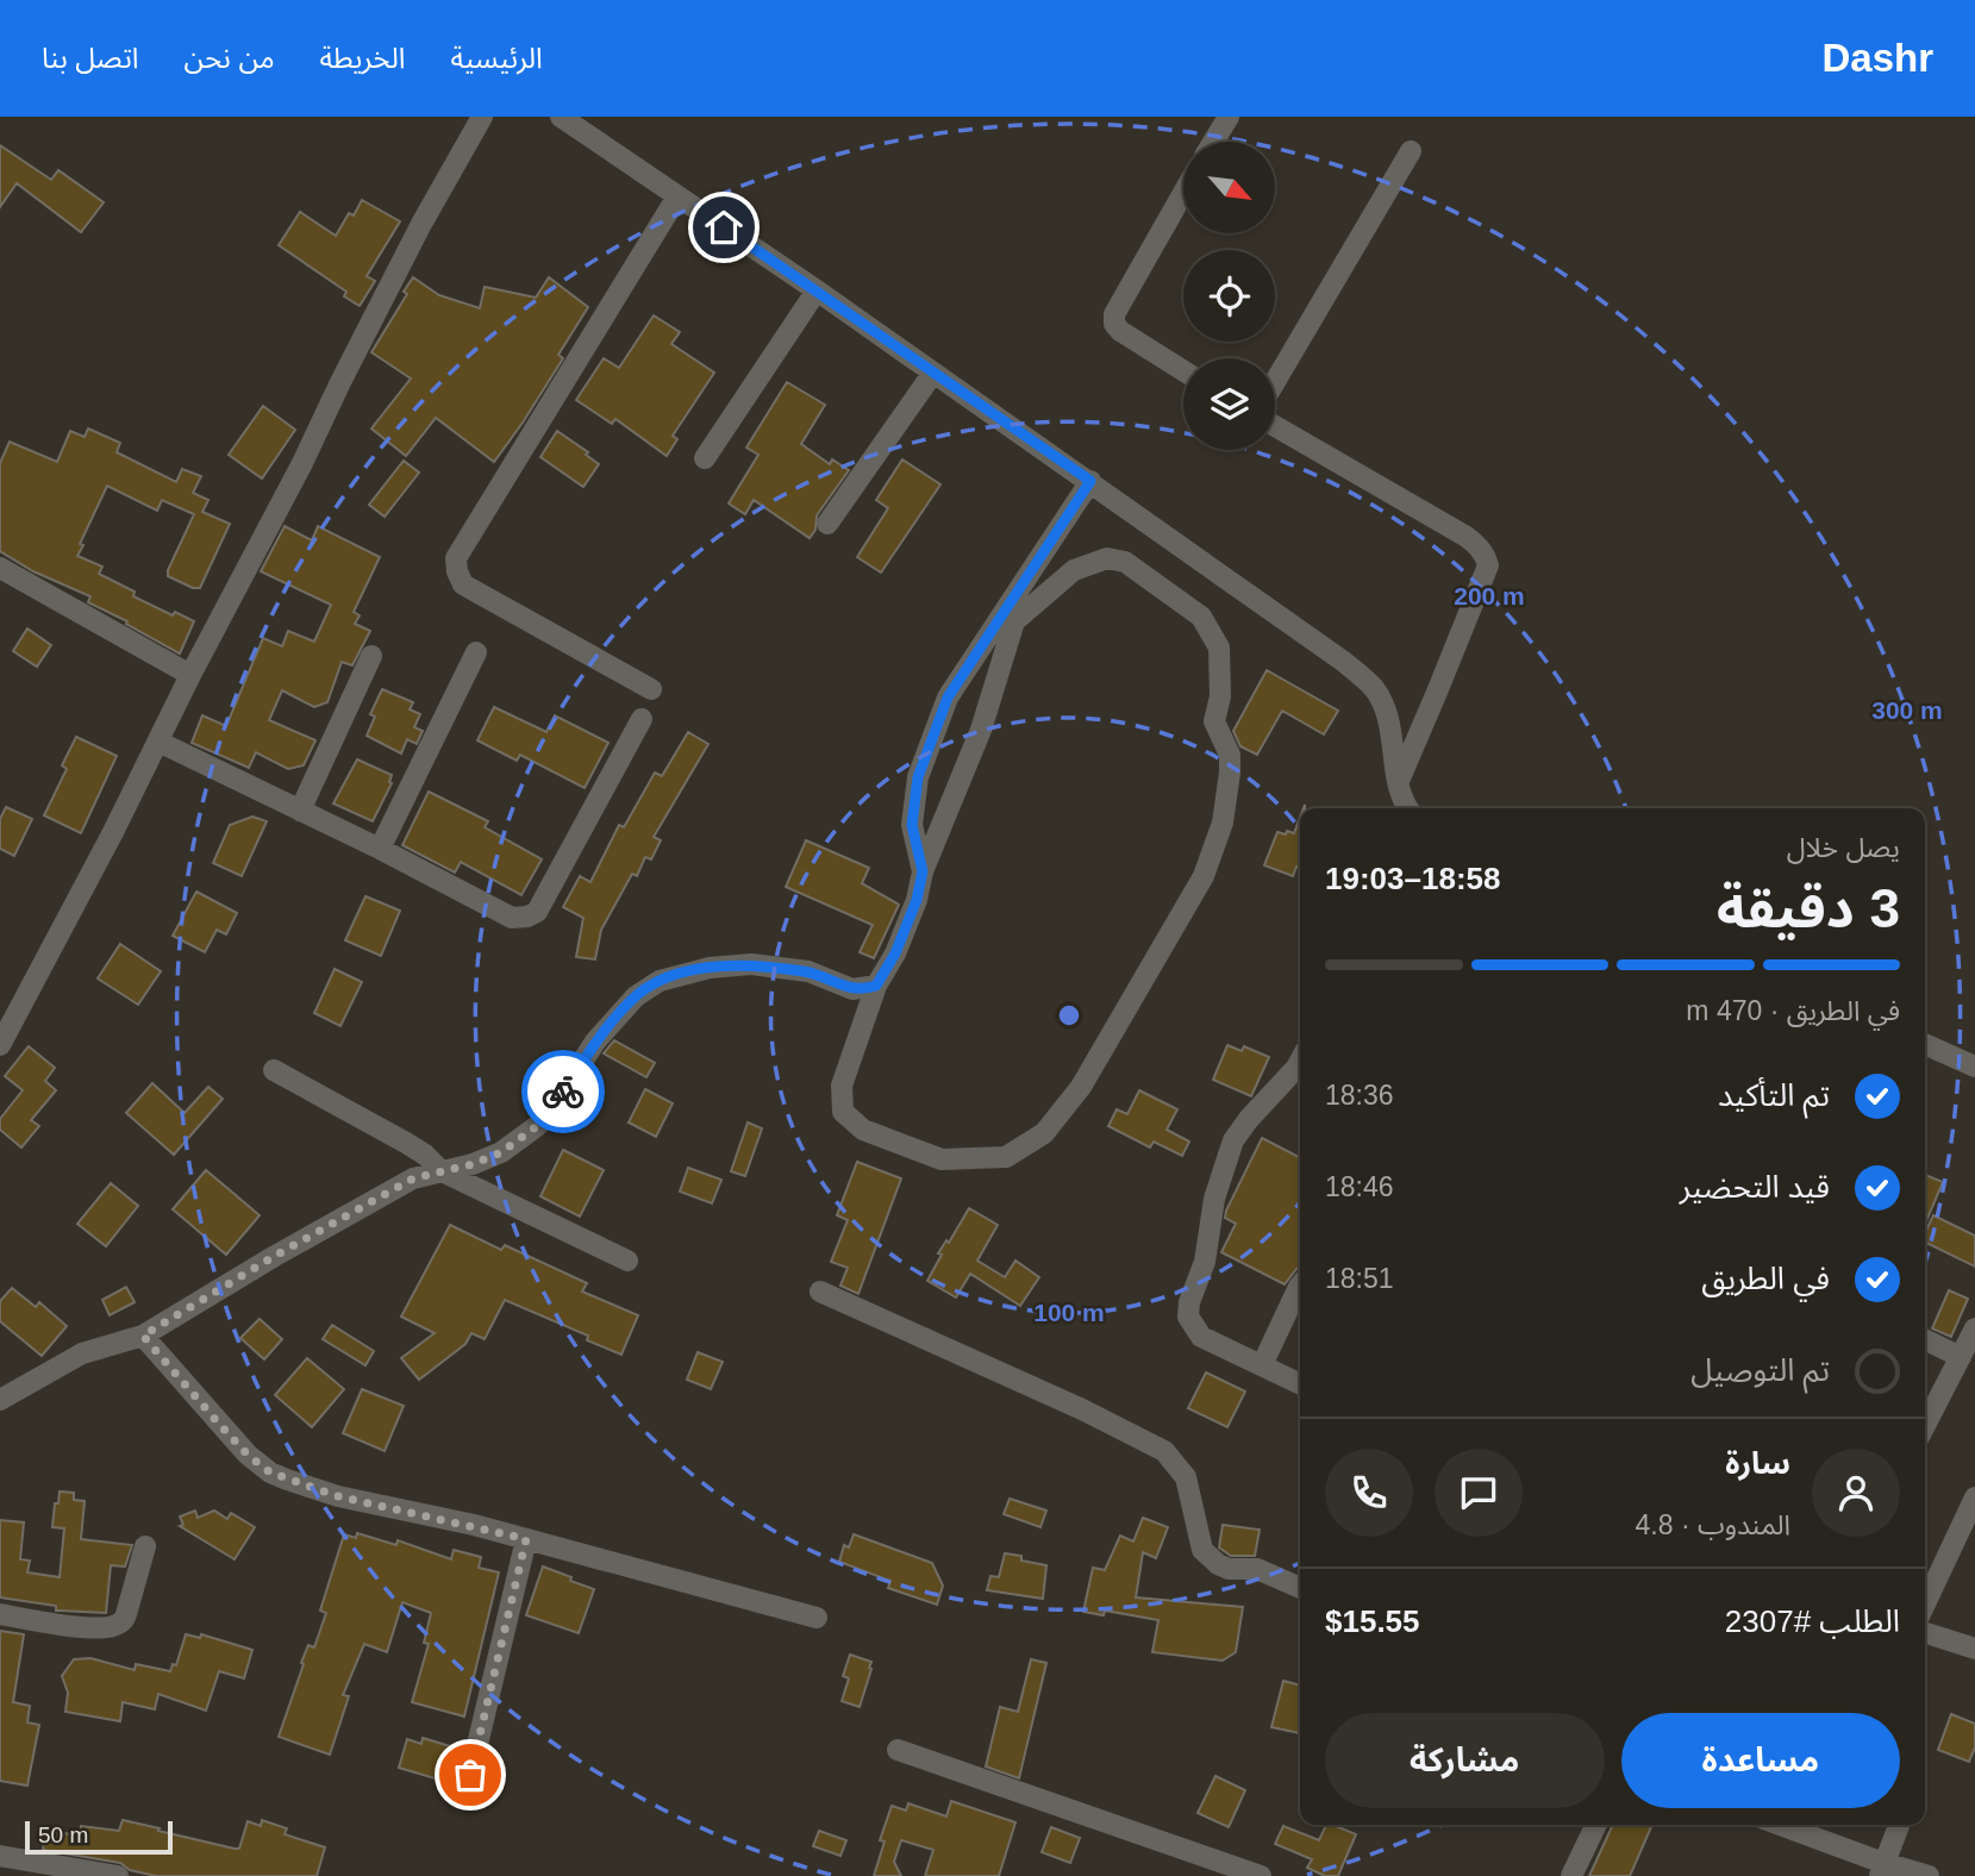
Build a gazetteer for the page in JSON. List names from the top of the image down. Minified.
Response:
{"scale_bar":"50 m","north":"bottom right","page":{"header":"Dashr","nav":["الرئيسية","الخريطة","من نحن","اتصل بنا"],"heading":["3 دقيقة","يصل خلال","18:58–19:03"],"panel":["سارة","المندوب · 4.8","الطلب #2307","$15.55"],"bar":"في الطريق · 470 m","list":[["تم التأكيد","18:36"],["قيد التحضير","18:46"],["في الطريق","18:51"],"تم التوصيل"],"buttons":["مساعدة","مشاركة"],"scale":"50 m"},"rings":["200 m","300 m","100 m"]}
